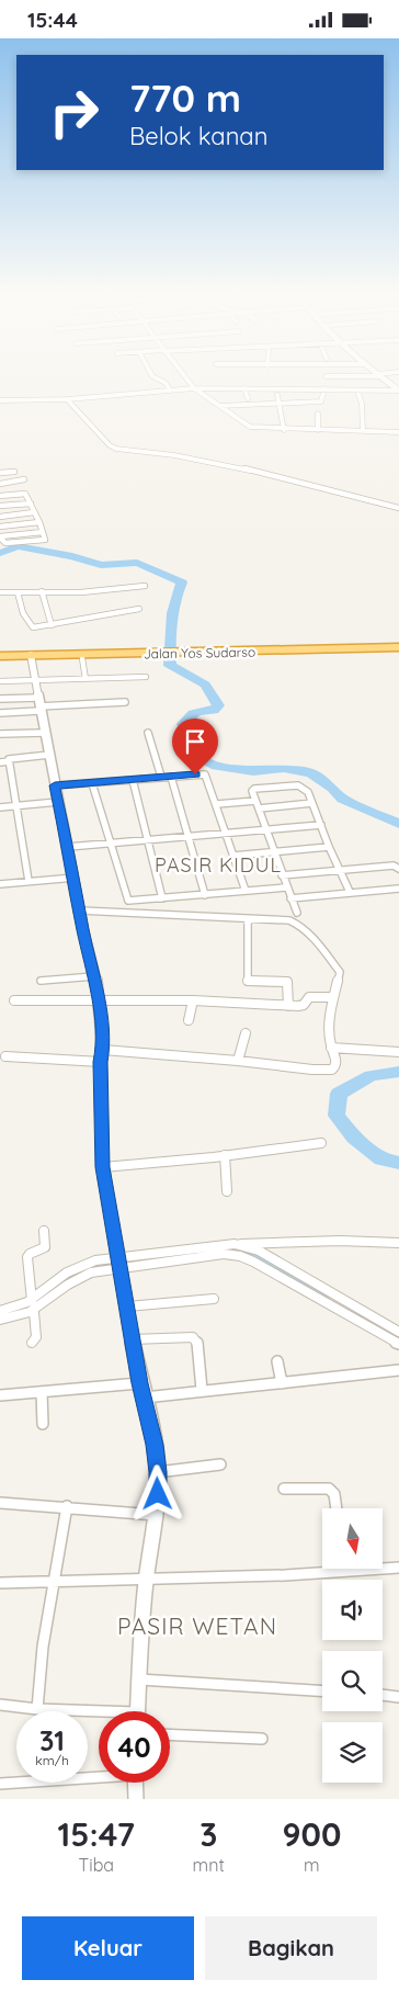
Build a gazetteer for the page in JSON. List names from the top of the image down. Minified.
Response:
{"streets":{"highway":["Jalan Yos Sudarso"]},"districts":["PASIR KIDUL","PASIR WETAN"],"north":"bottom","page":{"status":"15:44","turn":["770 m","Belok kanan"],"speed":"31 km/h","limit":"40","eta":["15:47","Tiba","3","mnt","900","m"],"buttons":["Keluar","Bagikan"]}}
